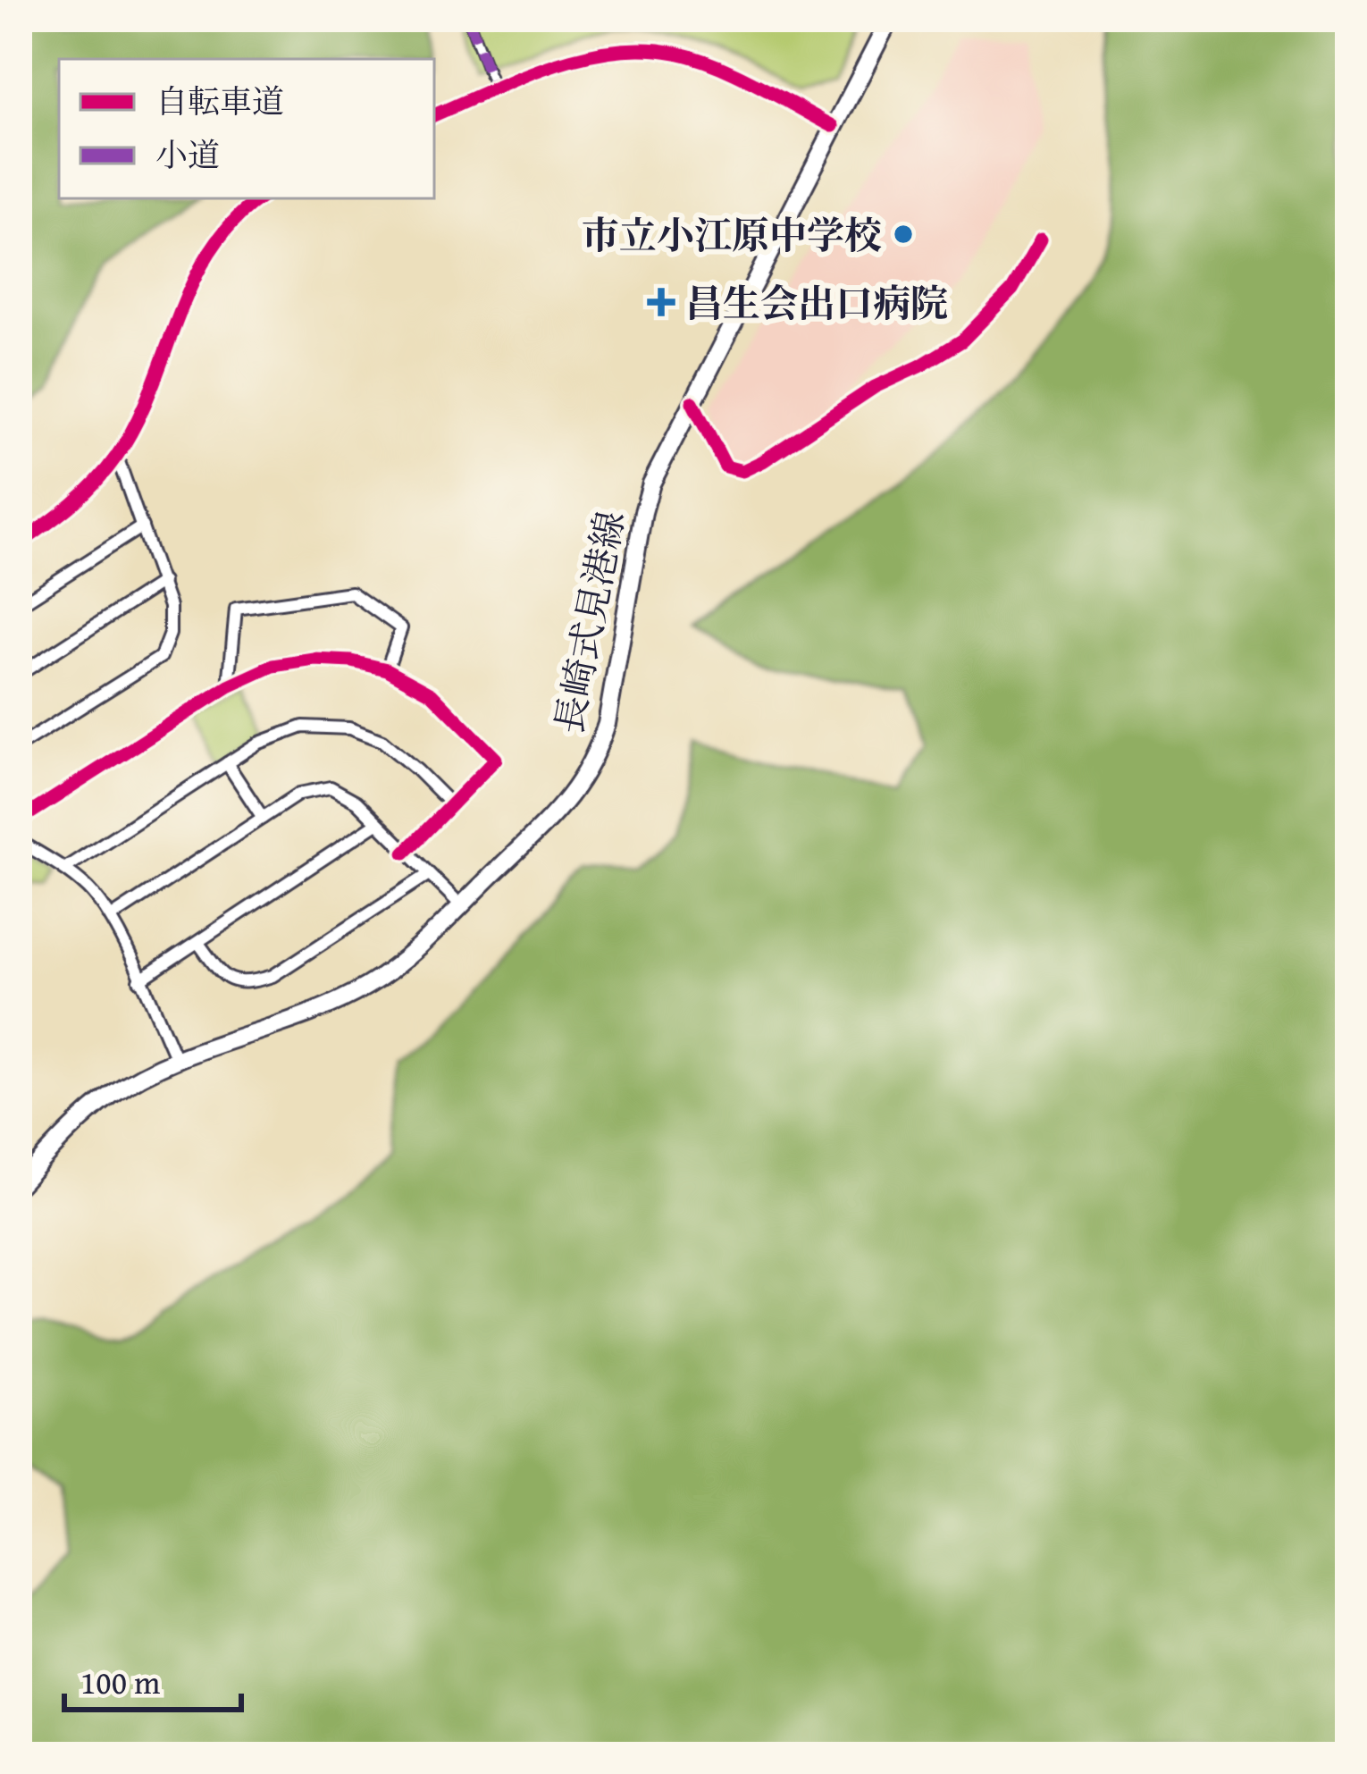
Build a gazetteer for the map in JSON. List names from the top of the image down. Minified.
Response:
{"streets":{"main road":["長崎式見港線"]},"places":{"other":["市立小江原中学校"],"health":["昌生会出口病院"]},"legend":["自転車道","小道"],"scale_bar":"100 m"}
